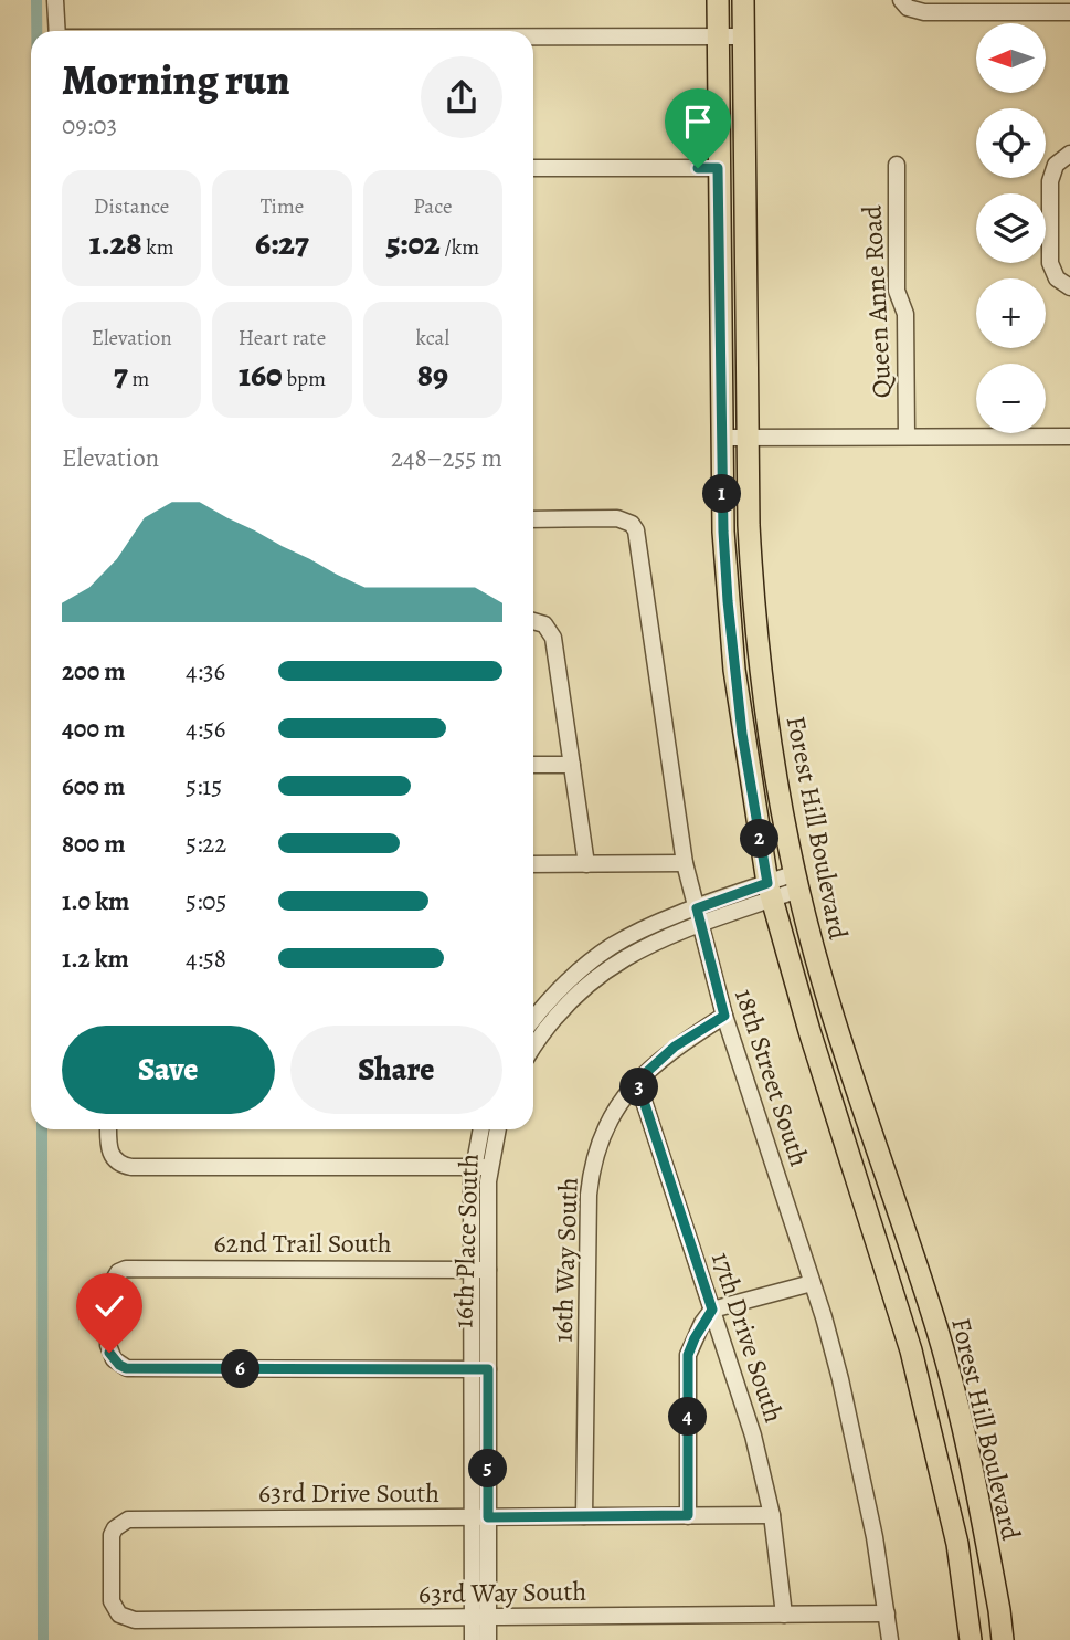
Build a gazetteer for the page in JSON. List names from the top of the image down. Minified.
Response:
{"streets":{"main road":["Forest Hill Boulevard"],"street":["Queen Anne Road","18th Street South","16th Place South","62nd Trail South","16th Way South","17th Drive South","63rd Drive South","63rd Way South"]},"crossings":[["18th Street South","16th Way South"],["18th Street South","63rd Way South"],["16th Place South","62nd Trail South"],["16th Place South","63rd Drive South"],["16th Place South","63rd Way South"],["16th Way South","17th Drive South"],["16th Way South","63rd Drive South"],["17th Drive South","63rd Drive South"],["17th Drive South","63rd Way South"],["63rd Drive South","63rd Way South"]],"north":"left","page":{"map_buttons":["+","−"],"heading":["Morning run","09:03"],"stats":[["Distance","1.28 km"],["Time","6:27"],["Pace","5:02 /km"],["Elevation","7 m"],["Heart rate","160 bpm"],["kcal","89"]],"chart":["Elevation","248–255 m"],"pins":["1","2","3","6","4","5"],"list":[{"name":"200 m","note":"4:36"},{"name":"400 m","note":"4:56"},{"name":"600 m","note":"5:15"},{"name":"800 m","note":"5:22"},{"name":"1.0 km","note":"5:05"},{"name":"1.2 km","note":"4:58"}],"buttons":["Save","Share"]}}
